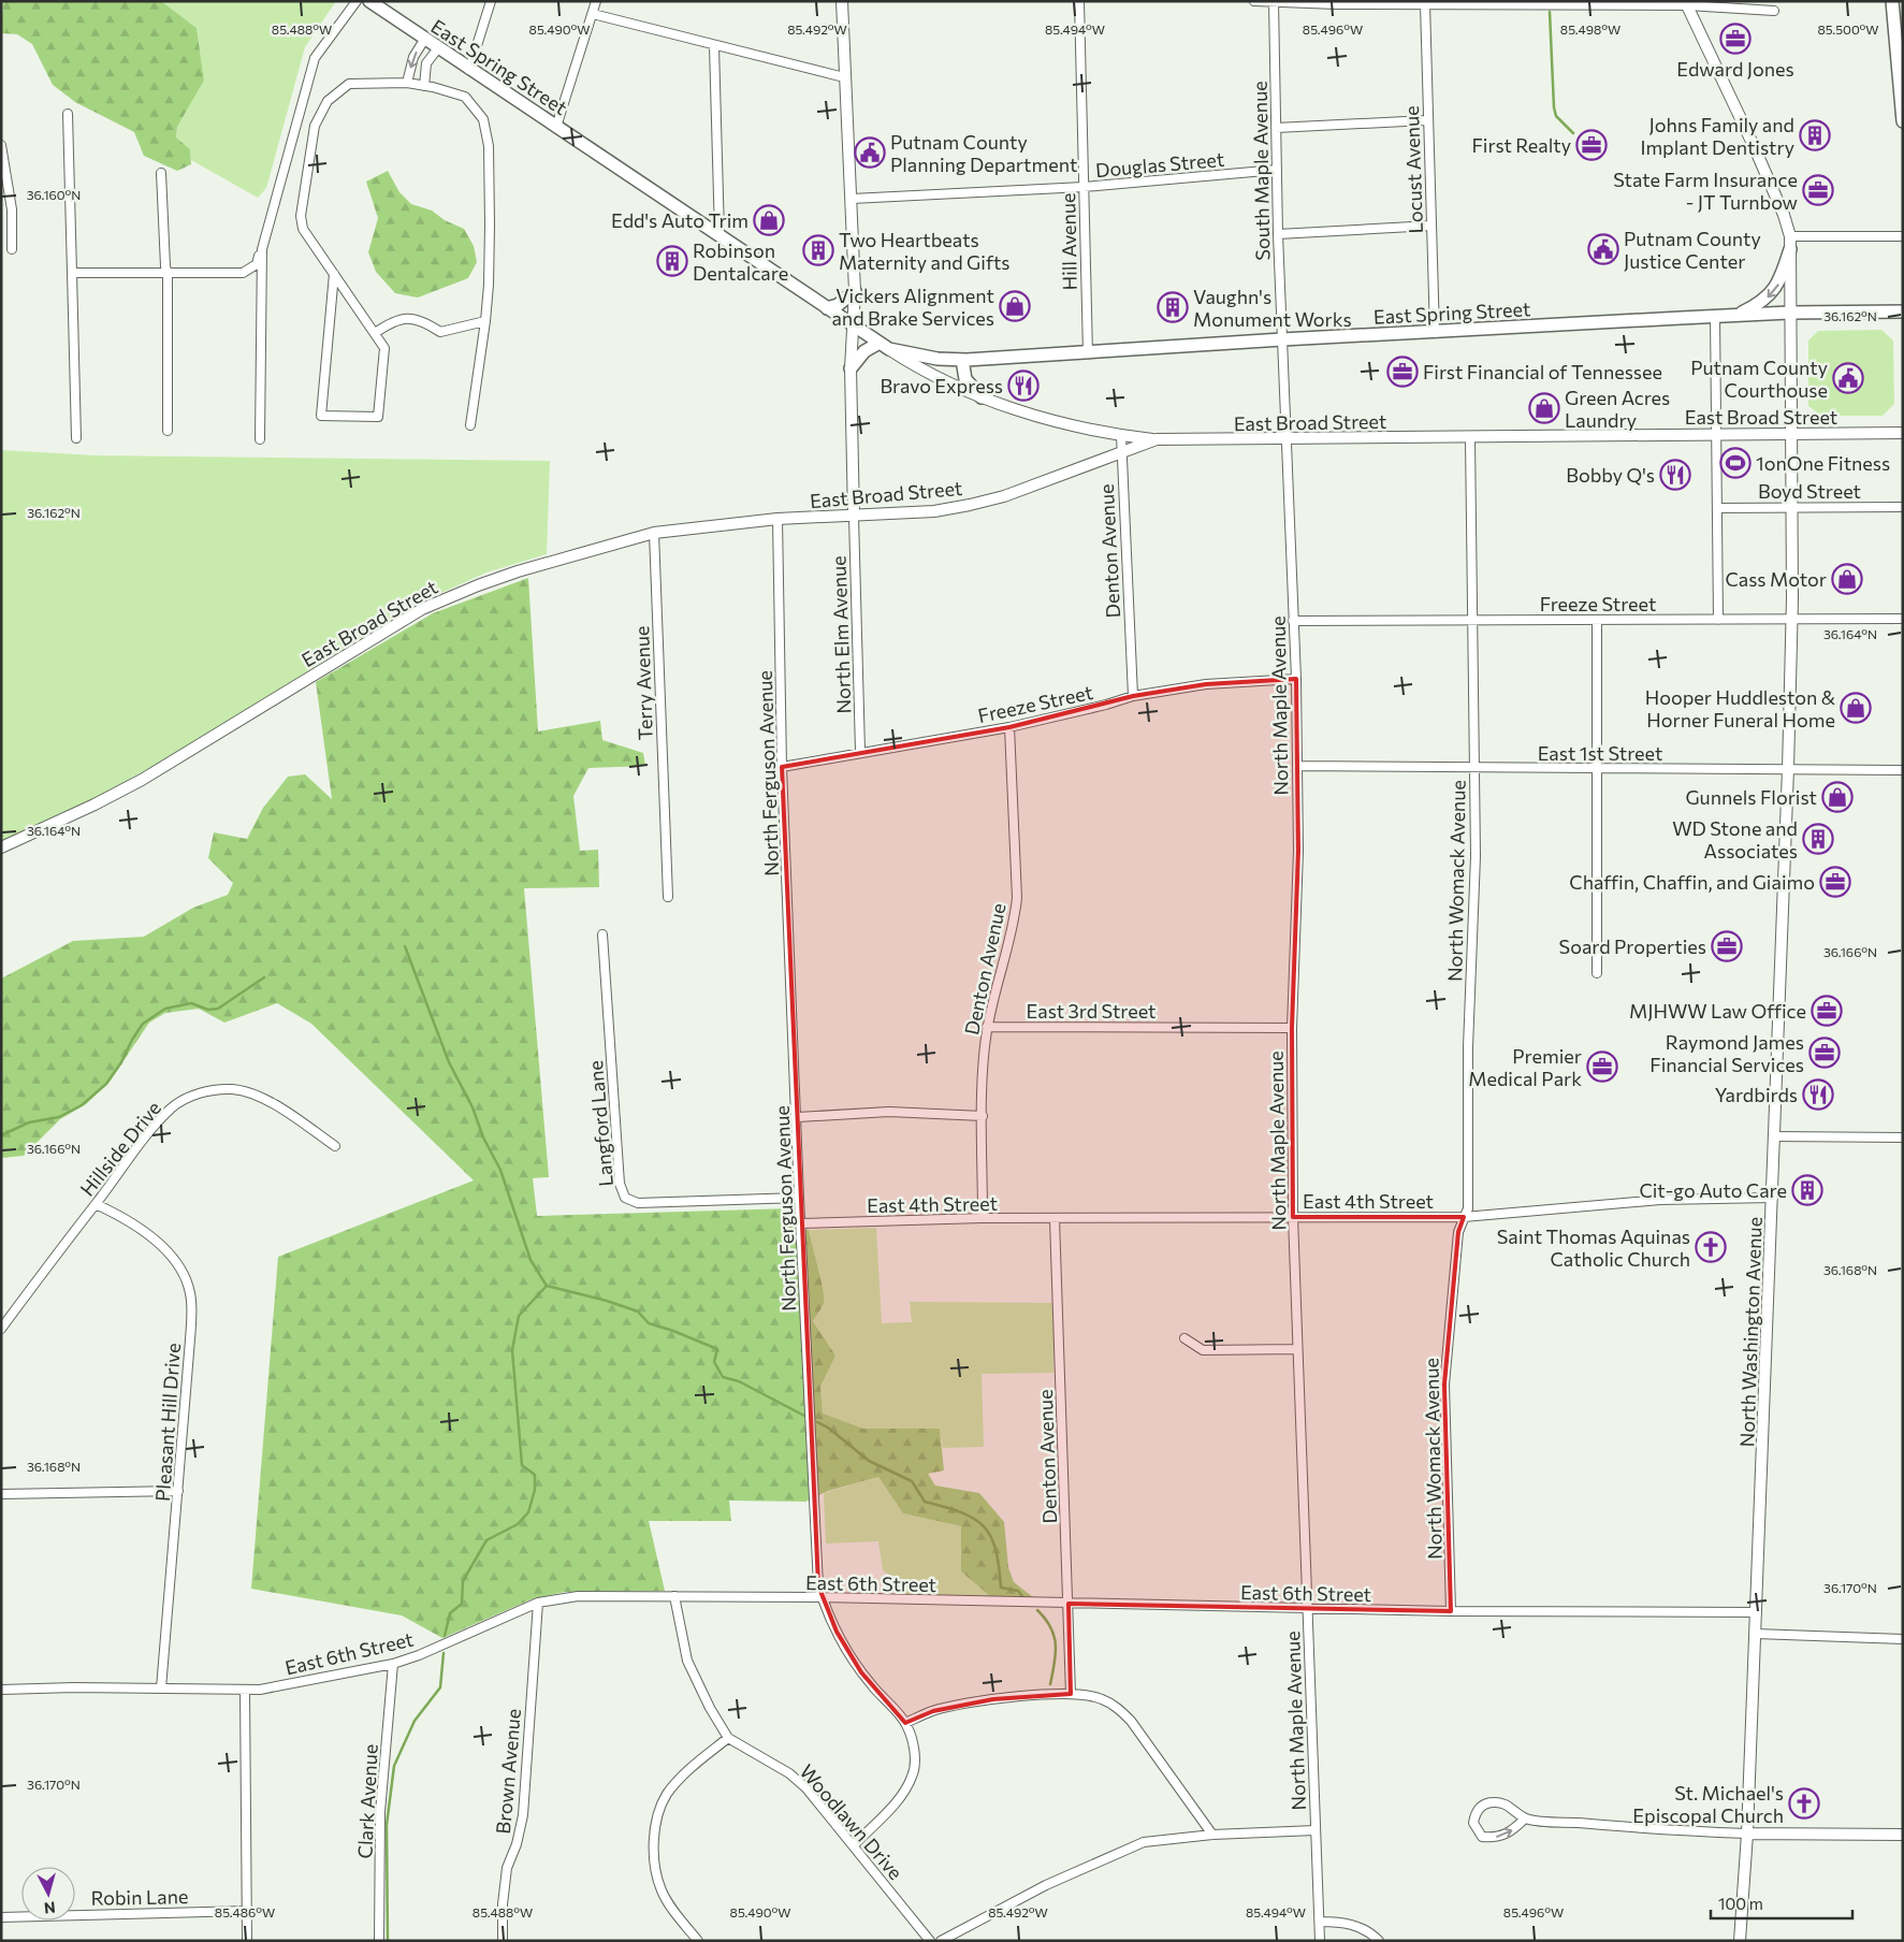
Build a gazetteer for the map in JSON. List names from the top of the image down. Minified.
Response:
{"streets":{"main road":["East Spring Street"],"street":["Douglas Street","Locust Avenue","South Maple Avenue","Hill Avenue","East Broad Street","Boyd Street","Denton Avenue","Freeze Street","North Elm Avenue","Terry Avenue","North Maple Avenue","East 1st Street","North Ferguson Avenue","North Womack Avenue","East 3rd Street","Langford Lane","Hillside Drive","East 4th Street","North Washington Avenue","Pleasant Hill Drive","East 6th Street","Brown Avenue","Clark Avenue","Woodlawn Drive","Robin Lane"]},"crossings":[["East Spring Street","Locust Avenue"],["East Spring Street","South Maple Avenue"],["East Spring Street","Hill Avenue"],["East Spring Street","North Maple Avenue"],["East Spring Street","North Washington Avenue"],["Douglas Street","South Maple Avenue"],["Douglas Street","Hill Avenue"],["South Maple Avenue","North Maple Avenue"],["East Broad Street","Denton Avenue"],["East Broad Street","North Elm Avenue"],["East Broad Street","Terry Avenue"],["East Broad Street","North Maple Avenue"],["East Broad Street","North Ferguson Avenue"],["East Broad Street","North Womack Avenue"],["East Broad Street","North Washington Avenue"],["Boyd Street","North Washington Avenue"],["Denton Avenue","Freeze Street"],["Denton Avenue","East 3rd Street"],["Denton Avenue","East 4th Street"],["Denton Avenue","East 6th Street"],["Freeze Street","North Elm Avenue"],["Freeze Street","North Maple Avenue"],["Freeze Street","North Ferguson Avenue"],["Freeze Street","North Womack Avenue"],["Freeze Street","North Washington Avenue"],["North Maple Avenue","East 1st Street"],["North Maple Avenue","East 3rd Street"],["North Maple Avenue","East 4th Street"],["North Maple Avenue","East 6th Street"],["East 1st Street","North Womack Avenue"],["East 1st Street","North Washington Avenue"],["North Ferguson Avenue","Langford Lane"],["North Ferguson Avenue","East 4th Street"],["North Ferguson Avenue","East 6th Street"],["North Ferguson Avenue","Woodlawn Drive"],["North Womack Avenue","East 4th Street"],["North Womack Avenue","East 6th Street"],["Hillside Drive","Pleasant Hill Drive"],["East 4th Street","North Washington Avenue"],["North Washington Avenue","East 6th Street"],["Pleasant Hill Drive","East 6th Street"],["East 6th Street","Brown Avenue"],["East 6th Street","Clark Avenue"],["East 6th Street","Woodlawn Drive"]],"places":{"office":["Edward Jones","First Realty","State Farm Insurance - JT Turnbow","First Financial of Tennessee","Chaffin, Chaffin, and Giaimo","Soard Properties","MJHWW Law Office","Raymond James Financial Services","Premier Medical Park"],"building":["Johns Family and Implant Dentistry","Two Heartbeats Maternity and Gifts","Robinson Dentalcare","Vaughn's Monument Works","WD Stone and Associates","Cit-go Auto Care"],"public building":["Putnam County Planning Department","Putnam County Justice Center","Putnam County Courthouse"],"shop":["Edd's Auto Trim","Vickers Alignment and Brake Services","Green Acres Laundry","Cass Motor","Hooper Huddleston & Horner Funeral Home","Gunnels Florist"],"restaurant":["Bravo Express","Bobby Q's","Yardbirds"],"sports":["1onOne Fitness"],"church":["Saint Thomas Aquinas Catholic Church","St. Michael's Episcopal Church"]},"scale_bar":"100 m","north":"bottom","coordinates":["85.488°W","85.490°W","85.492°W","85.494°W","85.496°W","85.498°W","85.500°W","36.160°N","36.162°N","36.164°N","36.166°N","36.168°N","36.170°N","85.486°W"]}
